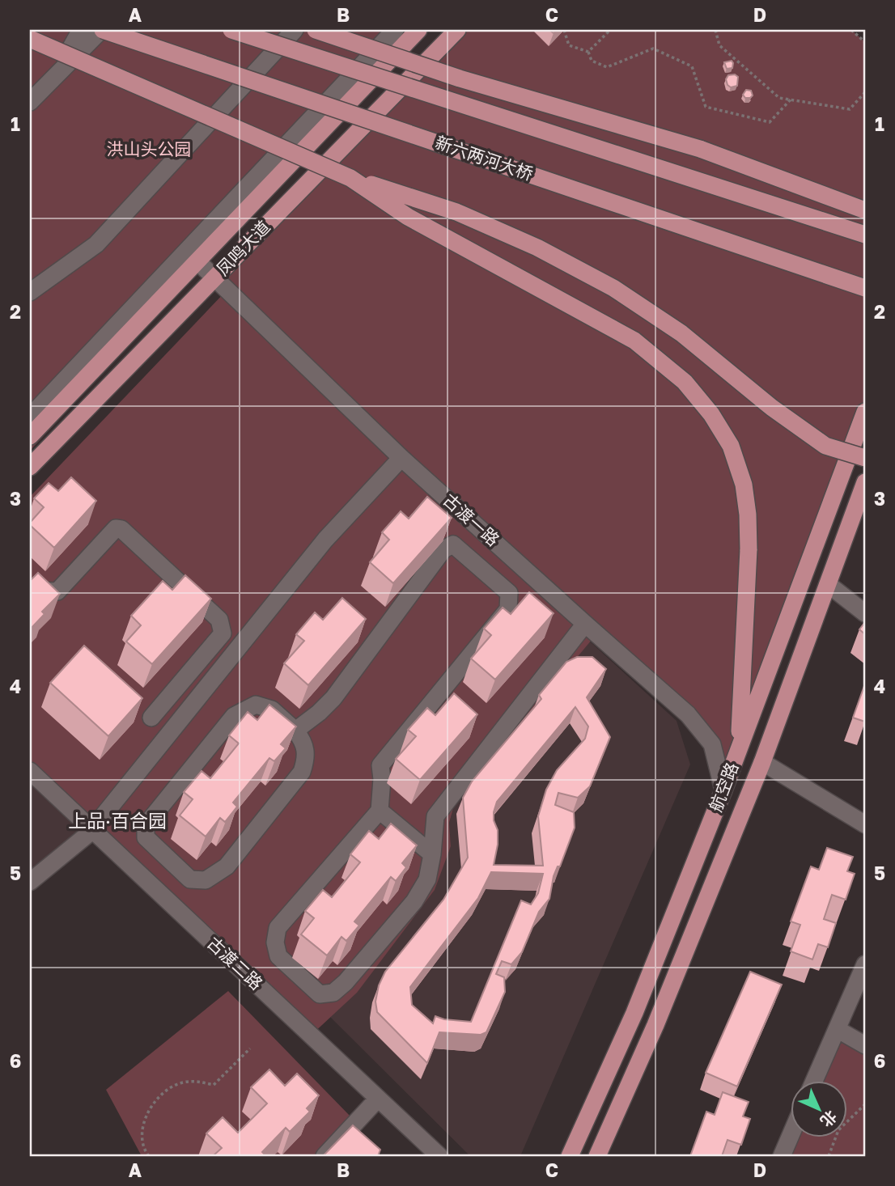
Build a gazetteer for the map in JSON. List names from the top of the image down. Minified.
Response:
{"streets":{"main road":["新六两河大桥","凤鸣大道","航空路"],"street":["古渡一路","古渡二路"]},"crossings":[["凤鸣大道","古渡一路"],["古渡一路","航空路"]],"districts":["上品·百合园"],"parks":["洪山头公园"],"north":"bottom right","grid":{"columns":["A","B","C","D"],"rows":["1","2","3","4","5","6"]}}
